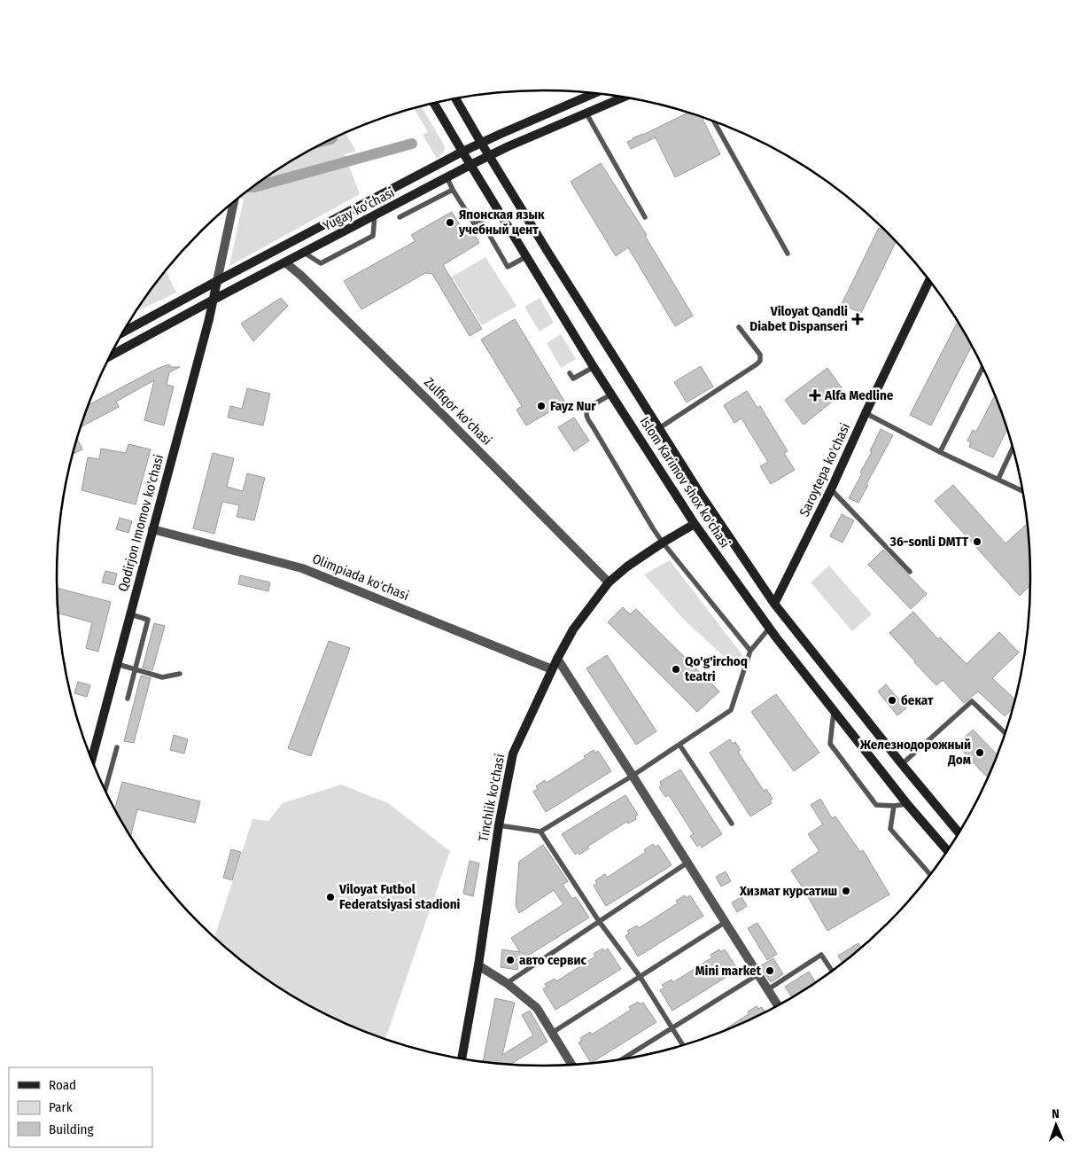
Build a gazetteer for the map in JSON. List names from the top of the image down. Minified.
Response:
{"streets":{"main road":["Yugay ko'chasi","Saroytepa ko'chasi","Islom Karimov shox ko'chasi","Qodirjon Imomov ko'chasi","Tinchlik ko'chasi"],"street":["Zulfiqor ko'chasi","Olimpiada ko'chasi"]},"crossings":[["Yugay ko'chasi","Zulfiqor ko'chasi"],["Yugay ko'chasi","Islom Karimov shox ko'chasi"],["Yugay ko'chasi","Qodirjon Imomov ko'chasi"],["Zulfiqor ko'chasi","Tinchlik ko'chasi"],["Saroytepa ko'chasi","Islom Karimov shox ko'chasi"],["Islom Karimov shox ko'chasi","Tinchlik ko'chasi"],["Qodirjon Imomov ko'chasi","Olimpiada ko'chasi"],["Olimpiada ko'chasi","Tinchlik ko'chasi"]],"places":{"other":["Японская язык учебный цент","Fayz Nur","36-sonli DMTT","Qo'g'irchoq teatri","бекат","Железнодорожный Дом","Хизмат курсатиш","Viloyat Futbol Federatsiyasi stadioni","авто сервис","Mini market"],"health":["Viloyat Qandli Diabet Dispanseri","Alfa Medline"]},"legend":["Road","Park","Building"],"north":"top"}
